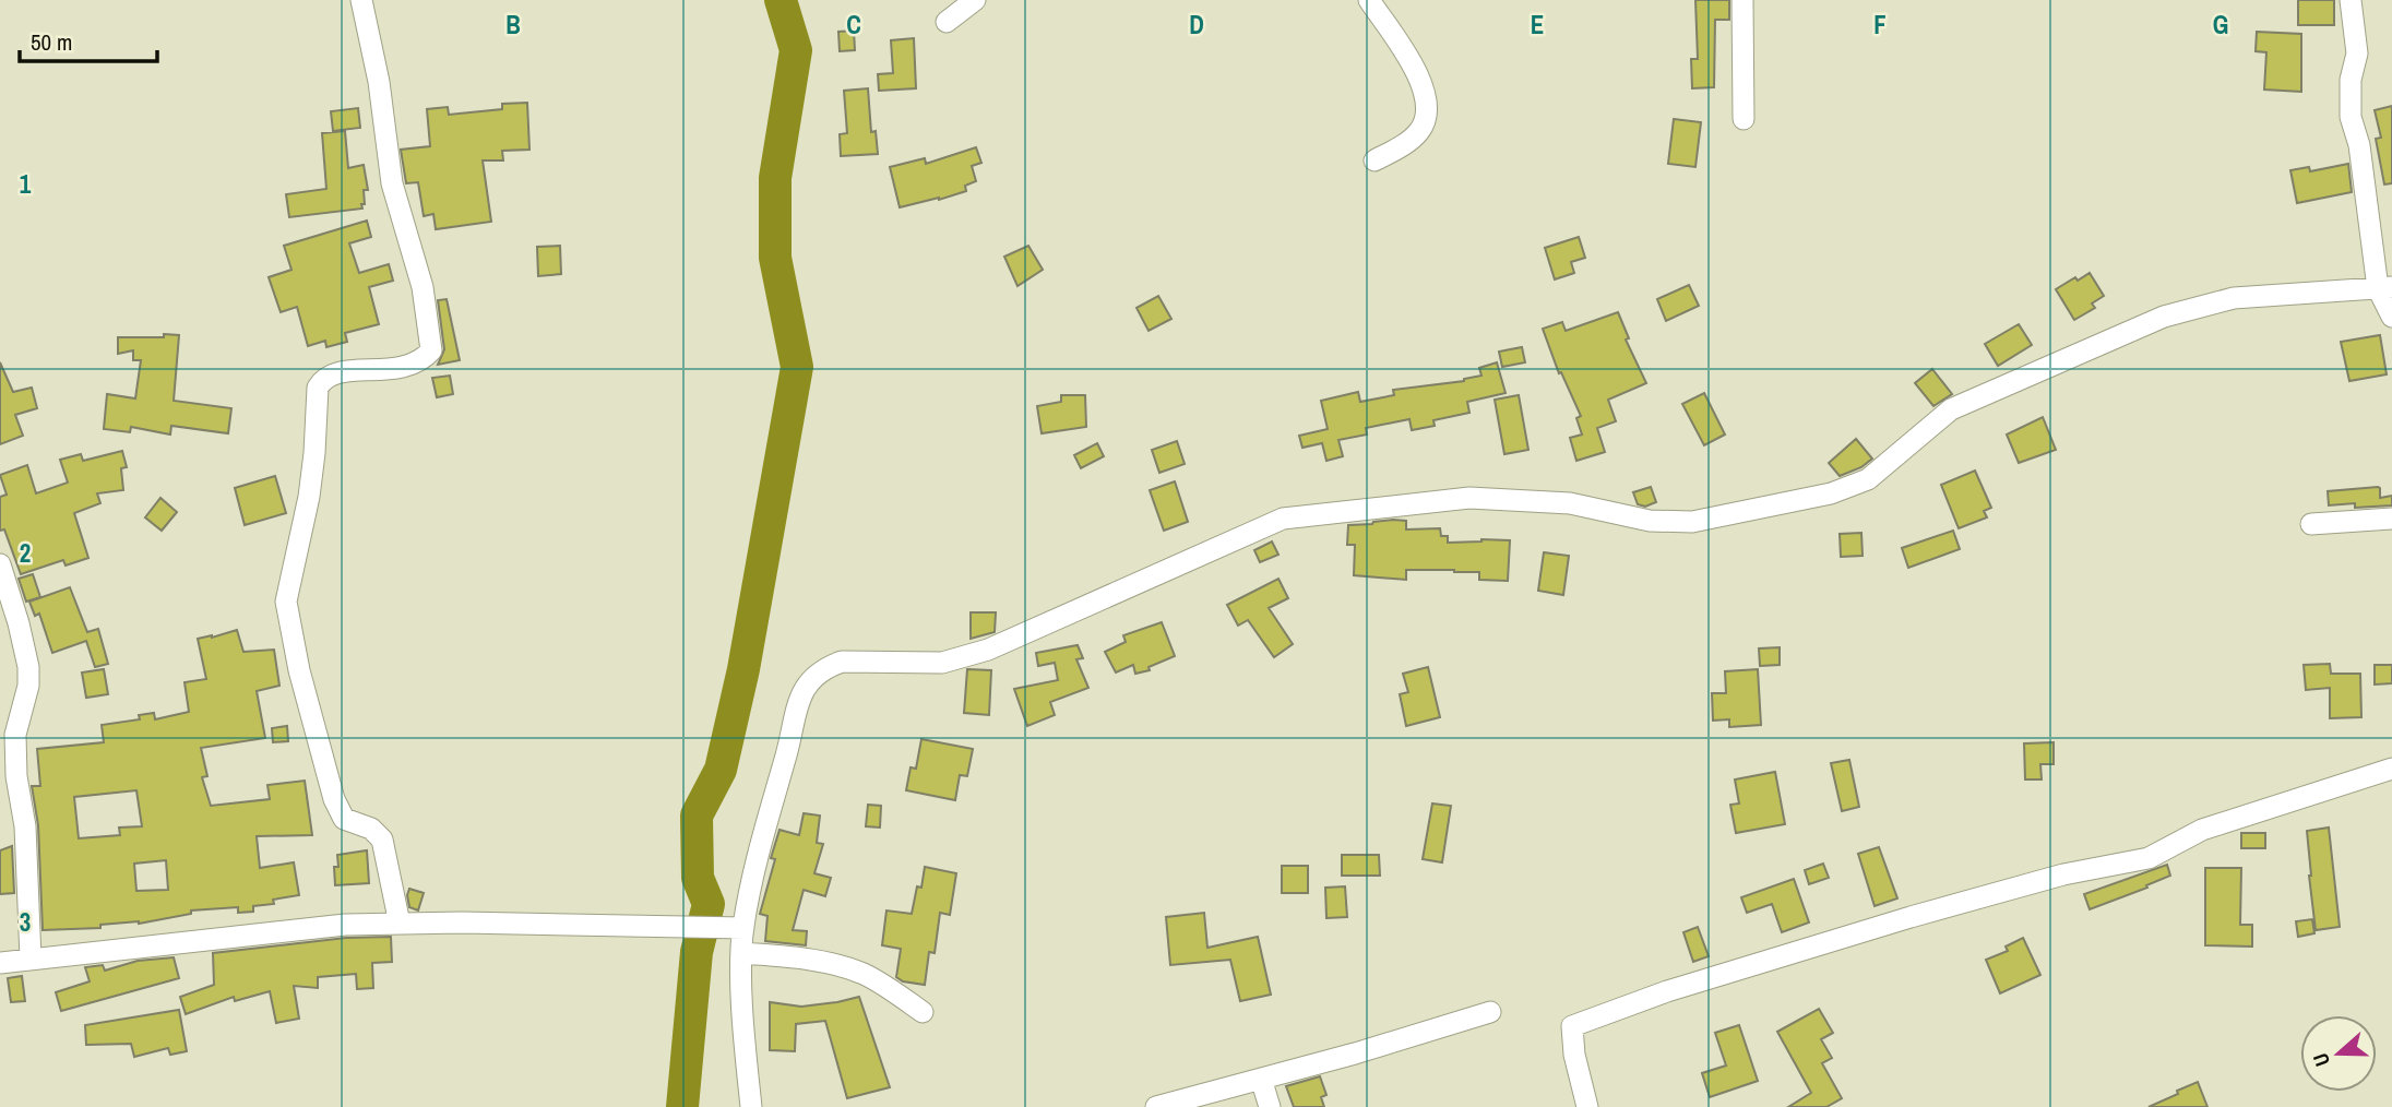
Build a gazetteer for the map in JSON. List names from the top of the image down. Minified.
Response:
{"scale_bar":"50 m","north":"left","grid":{"columns":["B","C","D","E","F","G"],"rows":["1","2","3"]}}
